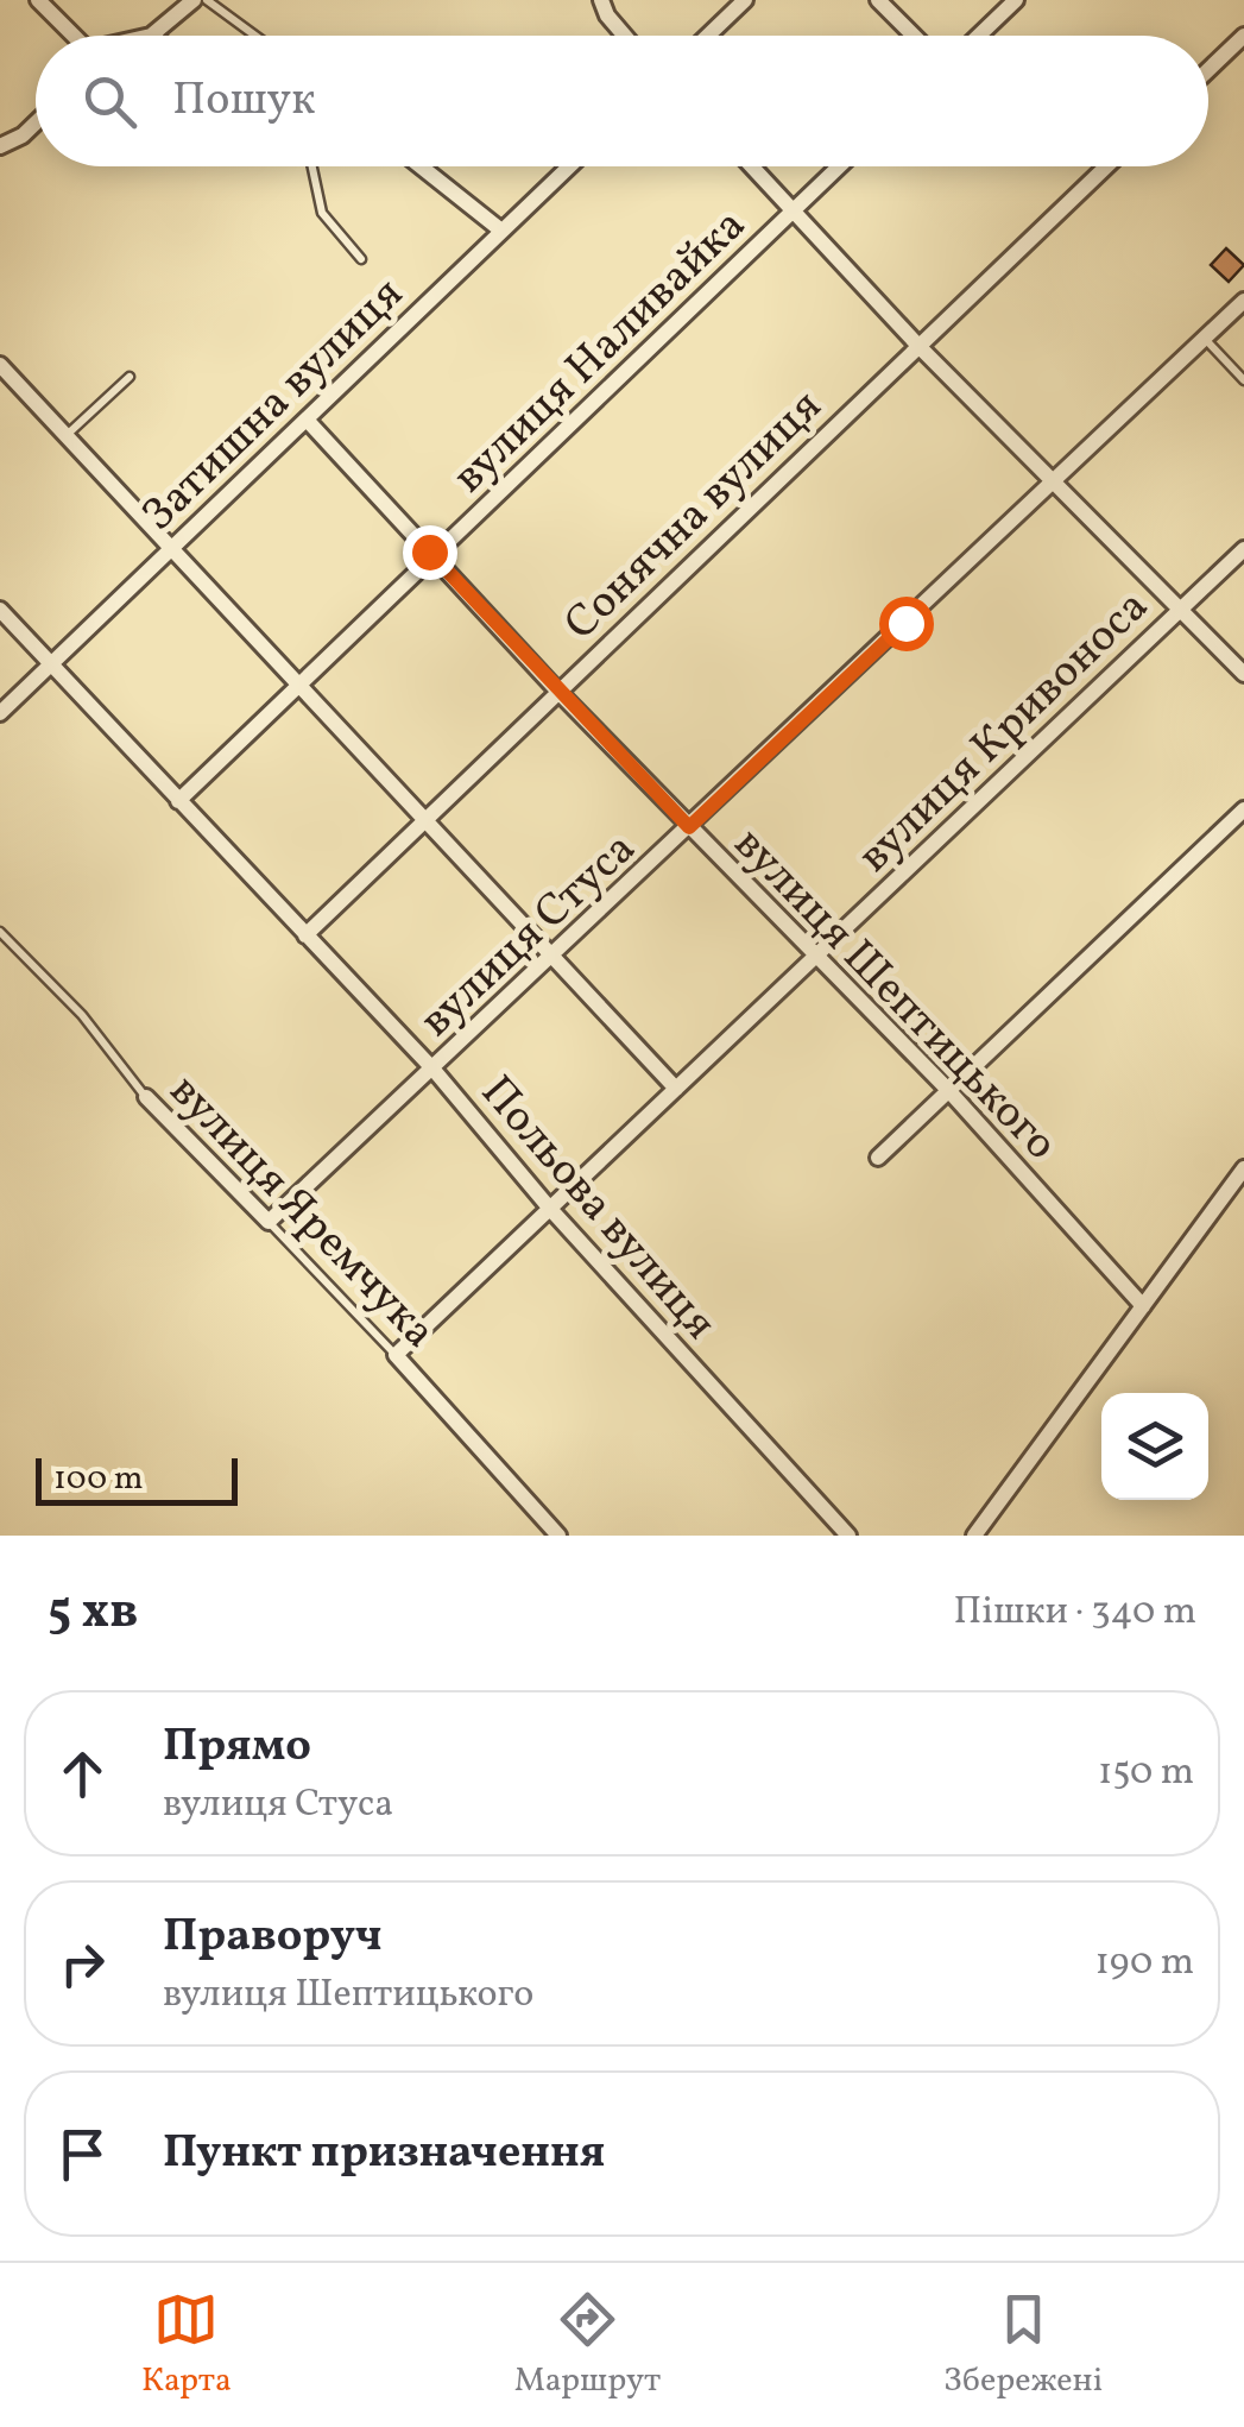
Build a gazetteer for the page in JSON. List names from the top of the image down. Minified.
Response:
{"streets":{"street":["вулиця Наливайка","Затишна вулиця","Сонячна вулиця","вулиця Кривоноса","вулиця Стуса","вулиця Шептицького","Польова вулиця","вулиця Яремчука"]},"crossings":[["вулиця Наливайка","вулиця Шептицького"],["вулиця Наливайка","Польова вулиця"],["Затишна вулиця","вулиця Шептицького"],["Затишна вулиця","Польова вулиця"],["Сонячна вулиця","вулиця Шептицького"],["Сонячна вулиця","Польова вулиця"],["вулиця Кривоноса","вулиця Шептицького"],["вулиця Кривоноса","Польова вулиця"],["вулиця Кривоноса","вулиця Яремчука"],["вулиця Стуса","вулиця Шептицького"],["вулиця Стуса","Польова вулиця"],["вулиця Стуса","вулиця Яремчука"]],"scale_bar":"100 m","page":{"search":"Пошук","scale":"100 m","heading":["5 хв","Пішки · 340 m"],"list":[["Прямо","вулиця Стуса","150 m"],["Праворуч","вулиця Шептицького","190 m"],"Пункт призначення"],"nav":["Карта","Маршрут","Збережені"]}}
